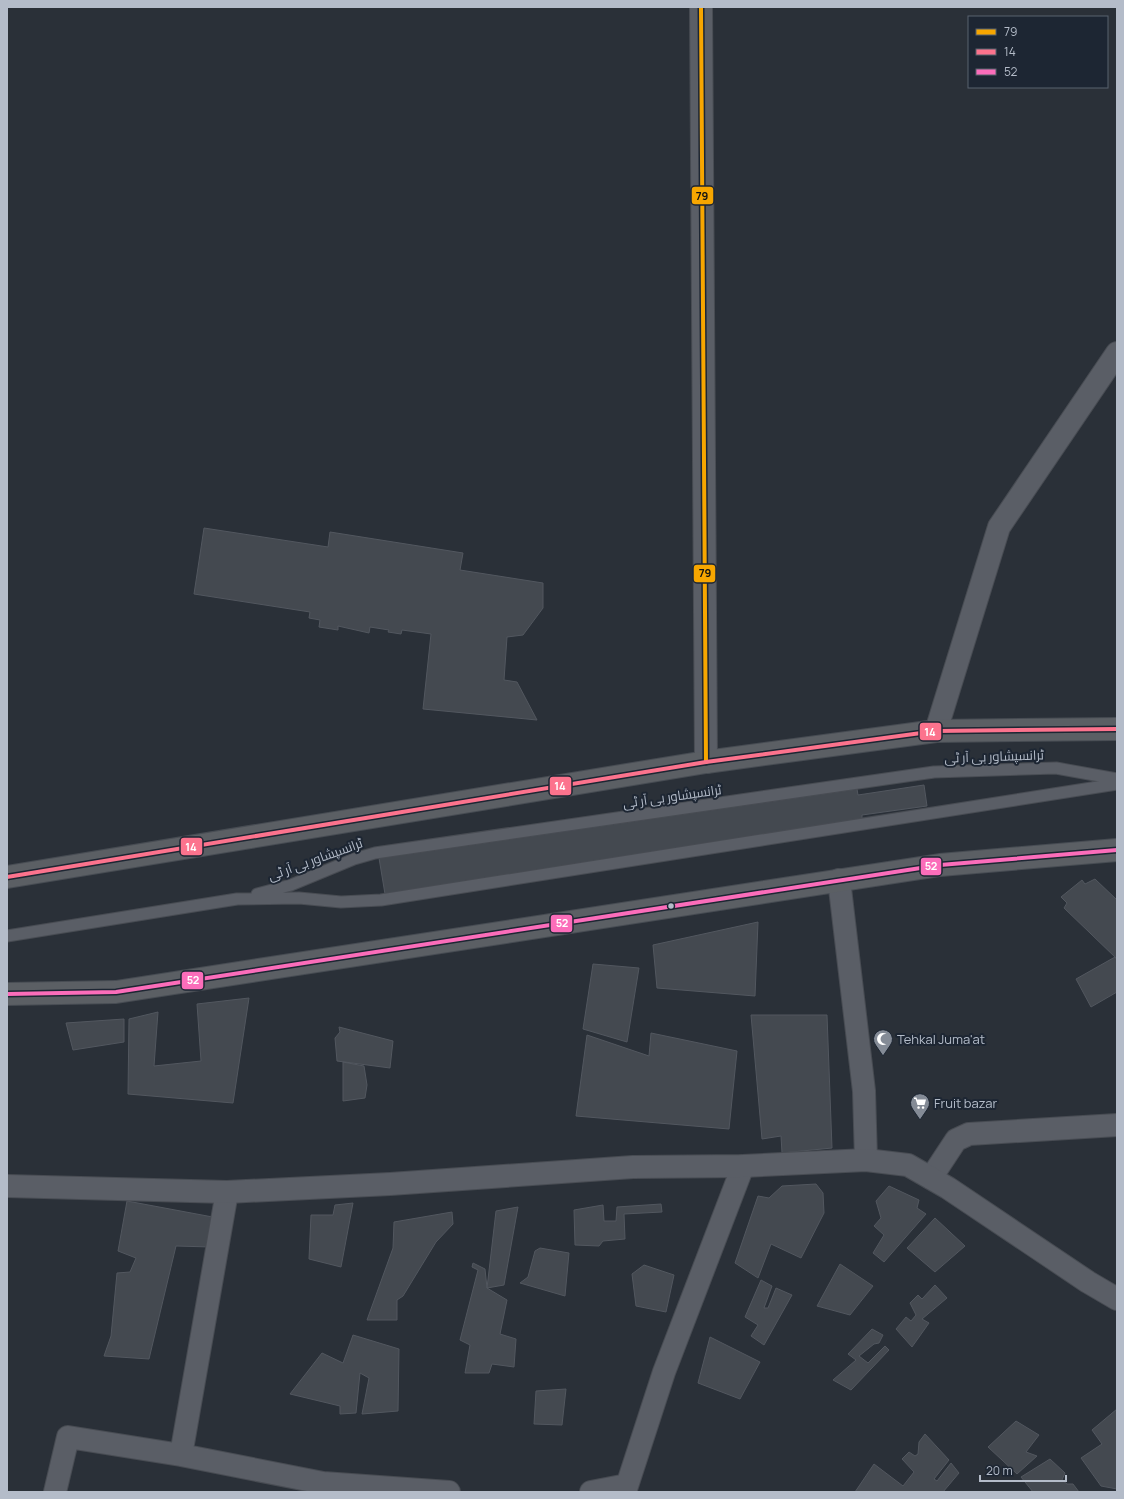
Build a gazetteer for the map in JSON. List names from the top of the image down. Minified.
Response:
{"streets":{"lane":["ٹرانسپشاور بی آر ٹی"]},"places":{"mosque":["Tehkal Juma'at"],"supermarket":["Fruit bazar"]},"lines":["transit line 79","transit line 14","transit line 52"],"legend":["79","14","52"],"scale_bar":"20 m"}
